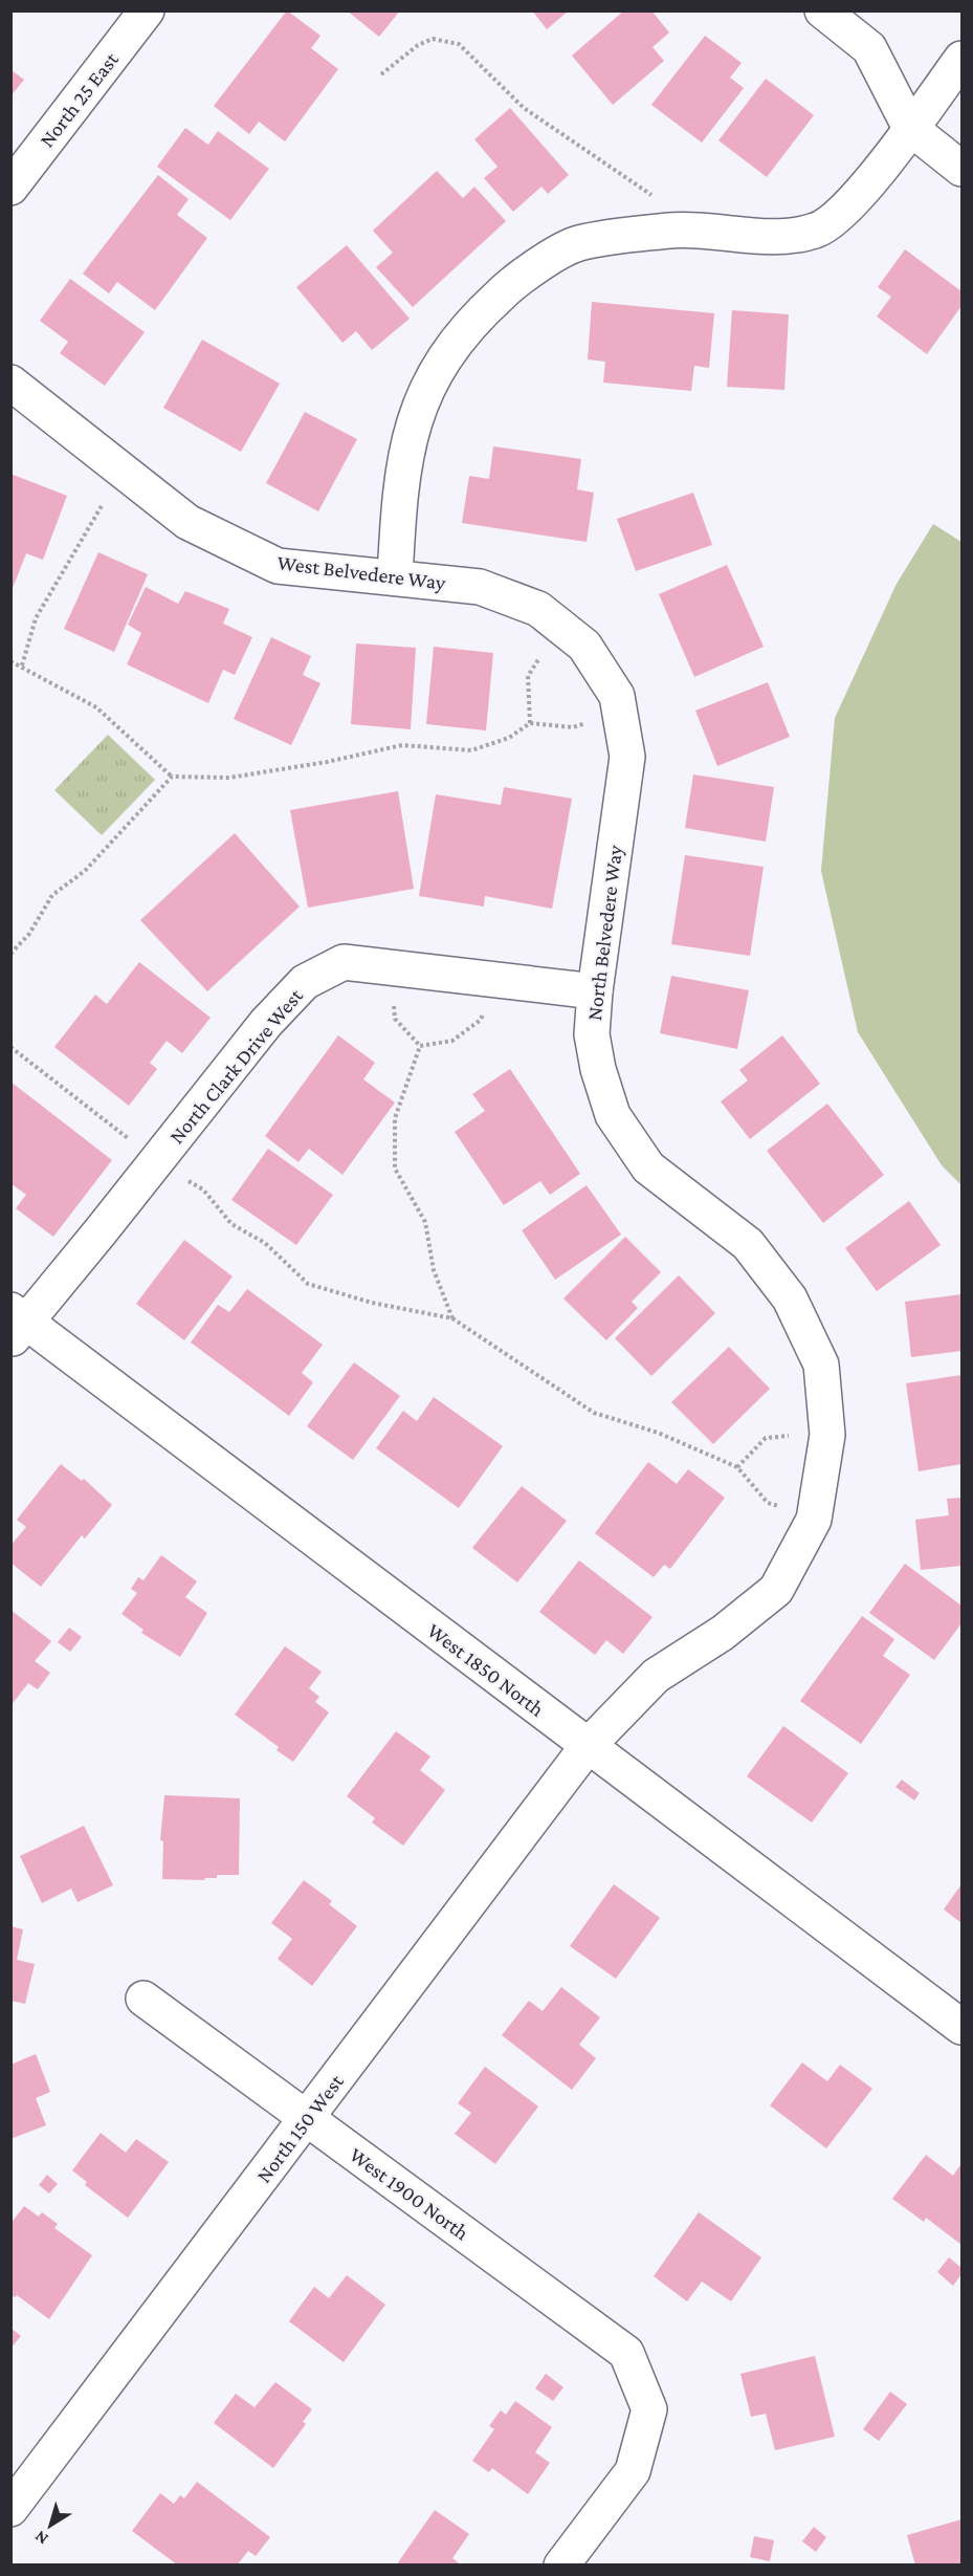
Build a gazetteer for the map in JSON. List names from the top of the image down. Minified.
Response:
{"streets":{"street":["North 25 East","West Belvedere Way","North Belvedere Way","North Clark Drive West","West 1850 North","North 150 West","West 1900 North"]},"crossings":[["West Belvedere Way","North Belvedere Way"],["North Belvedere Way","North Clark Drive West"],["North Belvedere Way","West 1850 North"],["North Belvedere Way","North 150 West"],["North Clark Drive West","West 1850 North"],["West 1850 North","North 150 West"],["North 150 West","West 1900 North"]],"north":"bottom left"}
